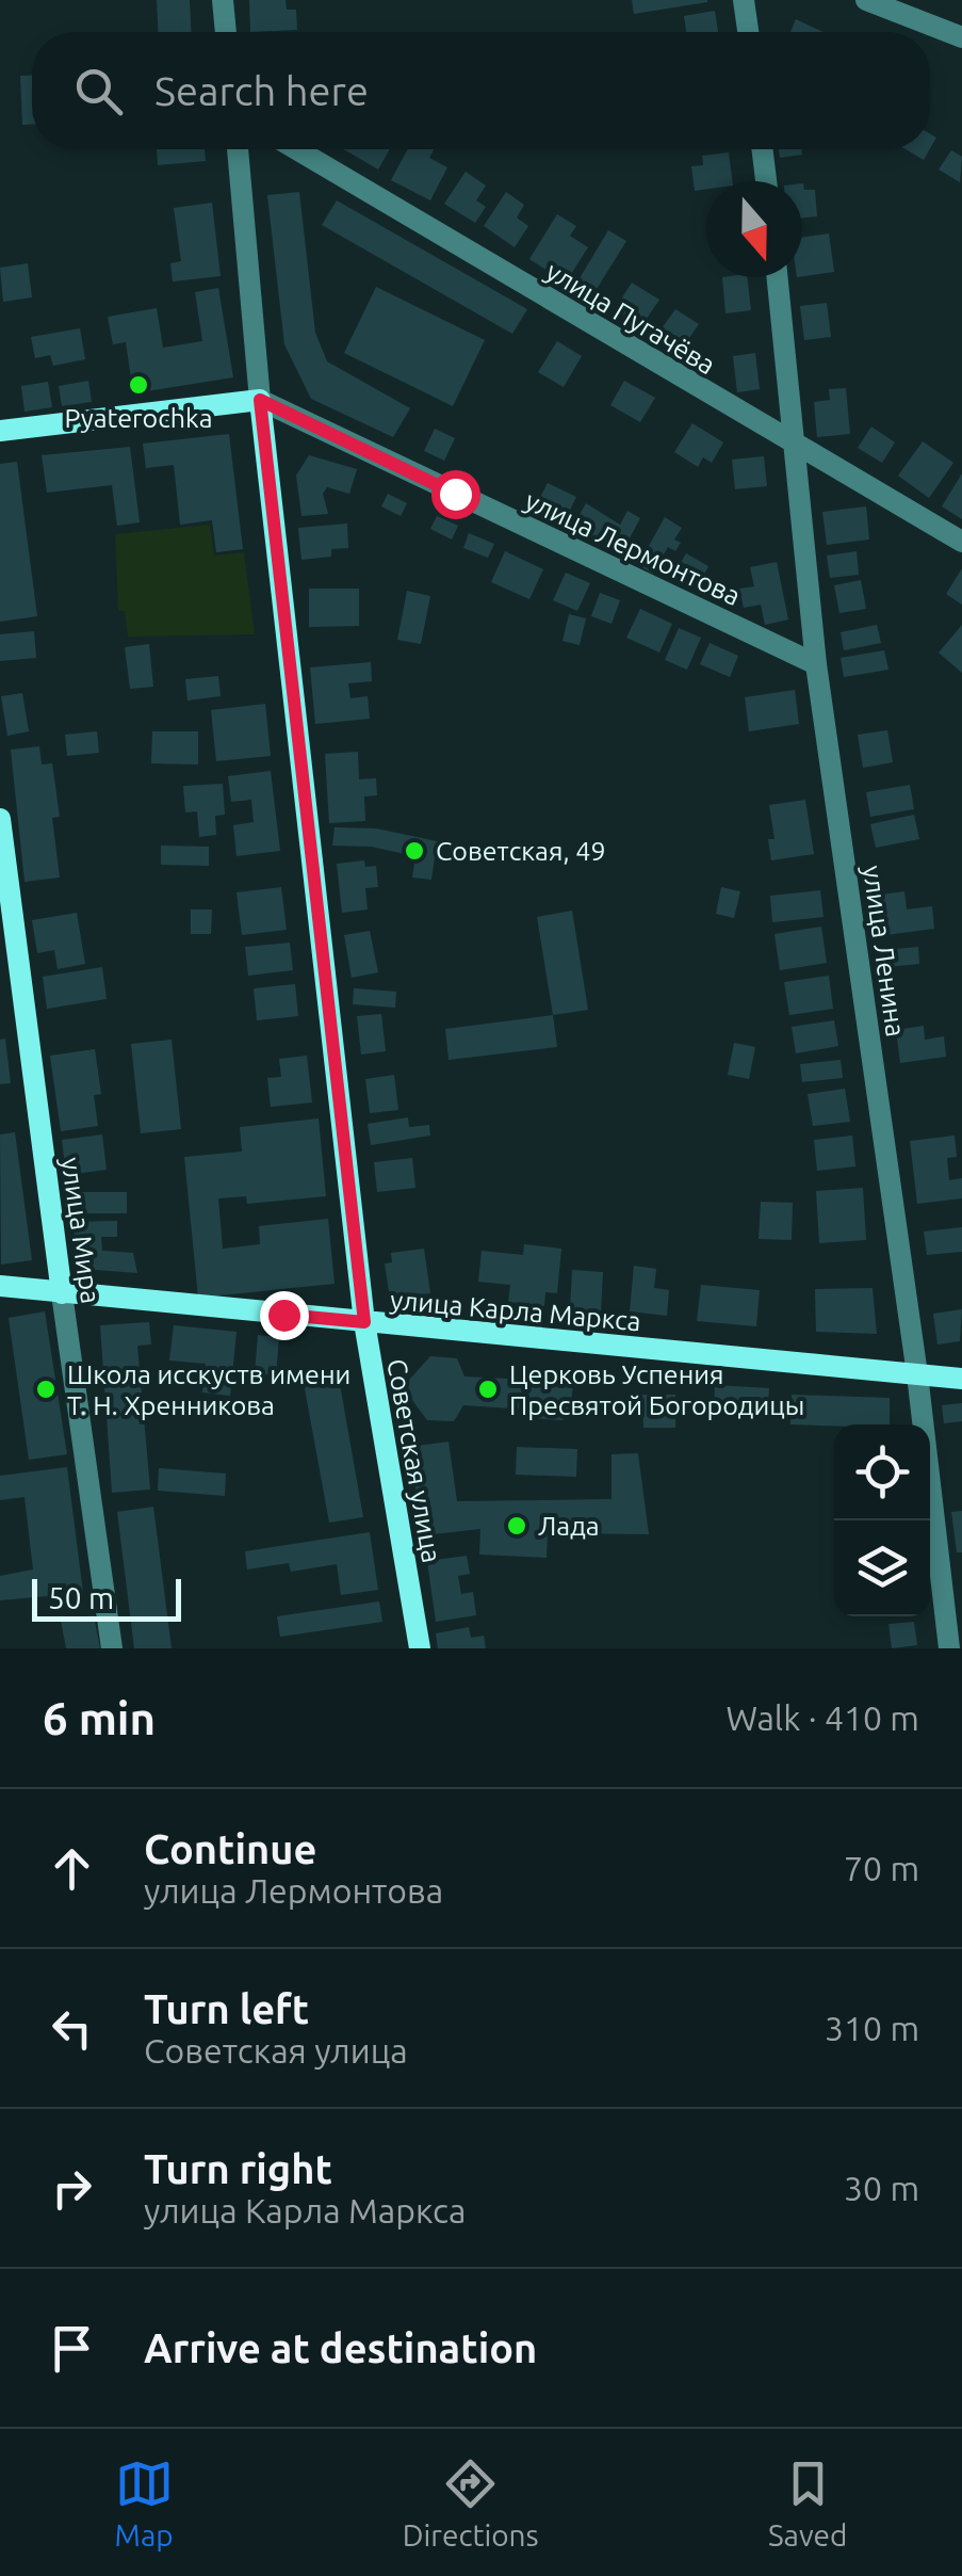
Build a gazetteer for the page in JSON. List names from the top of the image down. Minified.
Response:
{"streets":{"main road":["улица Мира","улица Карла Маркса","Советская улица"],"street":["улица Пугачёва","улица Лермонтова","улица Ленина"]},"crossings":[["улица Пугачёва","улица Ленина"],["улица Лермонтова","улица Ленина"],["улица Лермонтова","Советская улица"],["улица Ленина","улица Карла Маркса"],["улица Мира","улица Карла Маркса"],["улица Карла Маркса","Советская улица"]],"places":["Pyaterochka","Советская, 49","Школа исскуств имени Т. Н. Хренникова","Церковь Успения Пресвятой Богородицы","Лада"],"scale_bar":"50 m","north":"bottom","page":{"search":"Search here","scale":"50 m","heading":["6 min","Walk · 410 m"],"list":[["Continue","улица Лермонтова","70 m"],["Turn left","Советская улица","310 m"],["Turn right","улица Карла Маркса","30 m"],"Arrive at destination"],"nav":["Map","Directions","Saved"]}}
